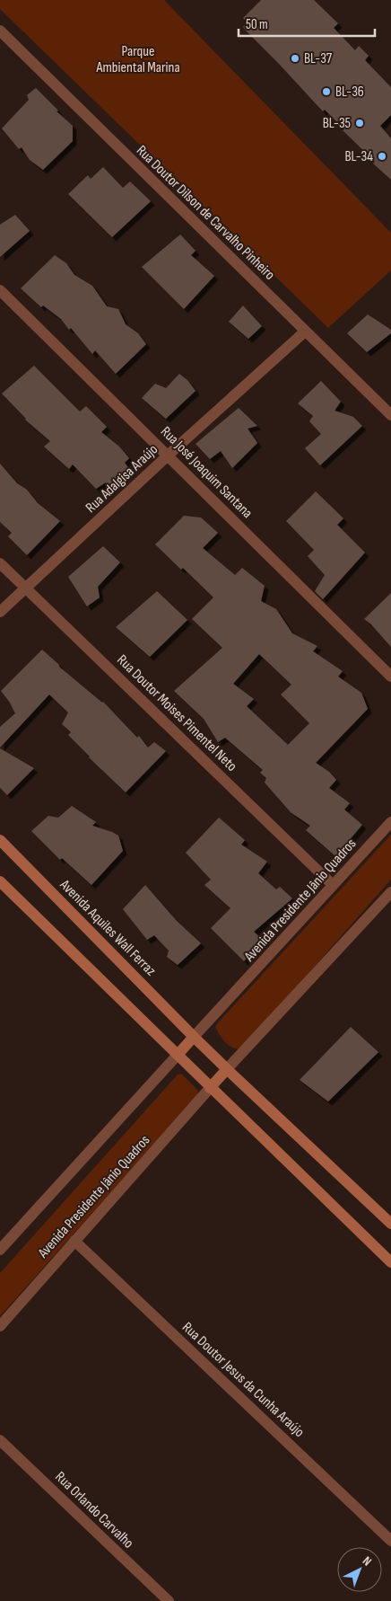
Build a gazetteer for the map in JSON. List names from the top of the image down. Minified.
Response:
{"streets":{"main road":["Avenida Aquiles Wall Ferraz"],"street":["Rua Doutor Dilson de Carvalho Pinheiro","Rua José Joaquim Santana","Rua Adalgisa Araújo","Rua Doutor Moises Pimentel Neto","Avenida Presidente Jânio Quadros","Rua Doutor Jesus da Cunha Araújo","Rua Orlando Carvalho"]},"crossings":[["Rua Doutor Dilson de Carvalho Pinheiro","Rua Adalgisa Araújo"],["Rua José Joaquim Santana","Rua Adalgisa Araújo"],["Rua Adalgisa Araújo","Rua Doutor Moises Pimentel Neto"],["Rua Doutor Moises Pimentel Neto","Avenida Presidente Jânio Quadros"],["Avenida Presidente Jânio Quadros","Avenida Aquiles Wall Ferraz"],["Avenida Presidente Jânio Quadros","Rua Doutor Jesus da Cunha Araújo"]],"parks":["Parque Ambiental Marina"],"places":["BL-37","BL-36","BL-35","BL-34"],"scale_bar":"50 m","north":"top right"}
